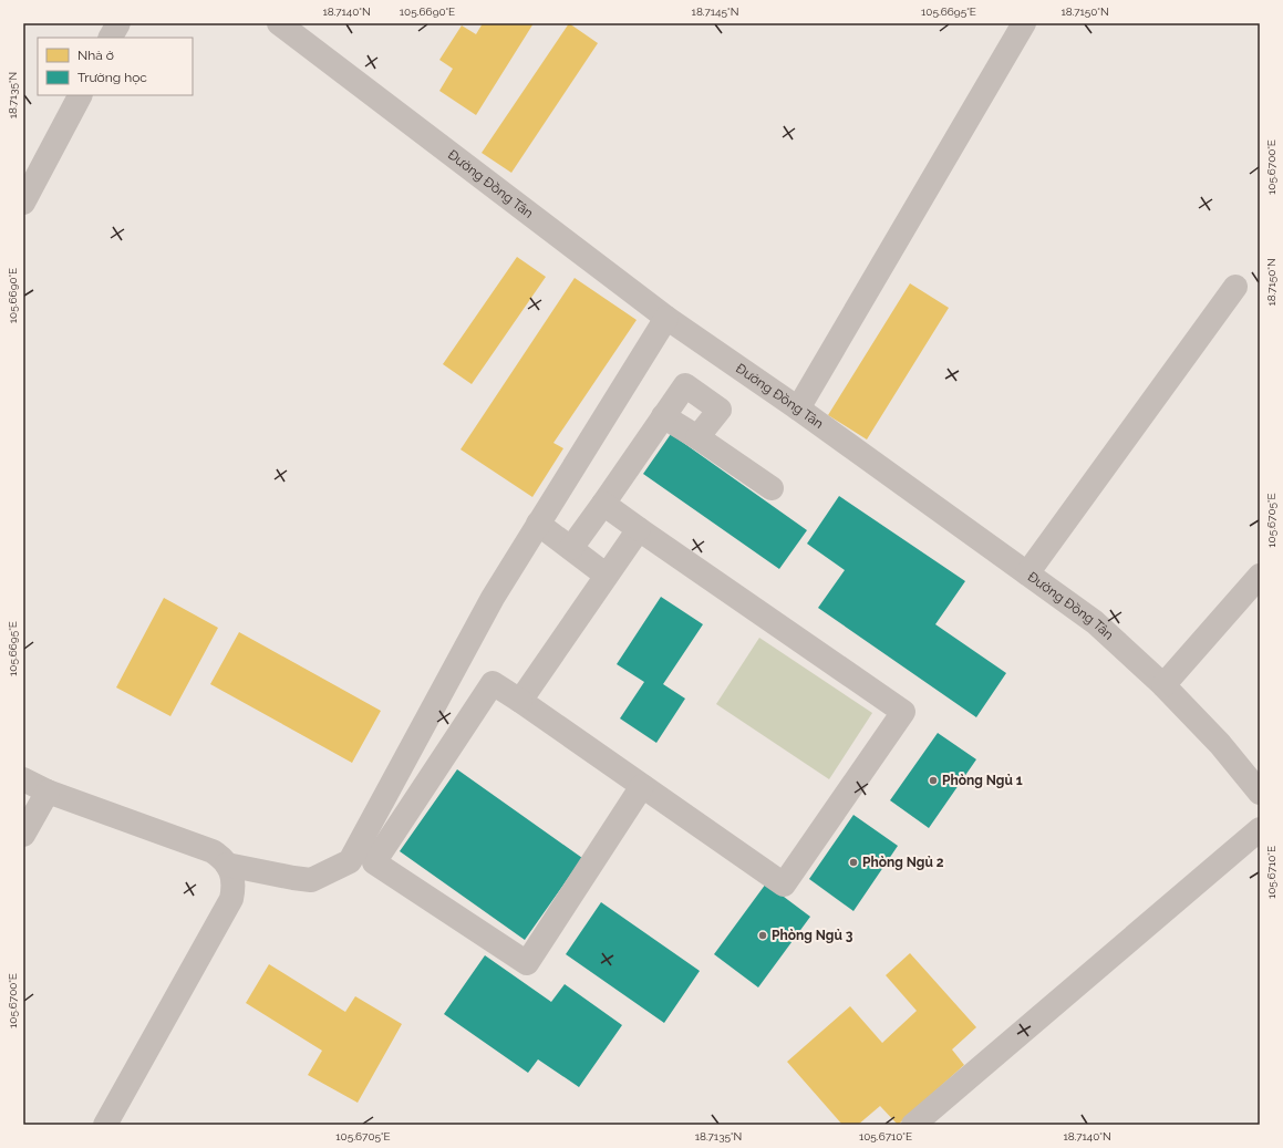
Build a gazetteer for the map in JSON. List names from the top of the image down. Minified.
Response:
{"streets":{"street":["Đường Đồng Tân"]},"places":["Phòng Ngủ 1","Phòng Ngủ 2","Phòng Ngủ 3"],"legend":["Nhà ở","Trường học"],"coordinates":["18.7140°N","105.6690°E","18.7145°N","105.6695°E","18.7150°N","18.7135°N","105.6700°E","105.6705°E","105.6710°E"]}
